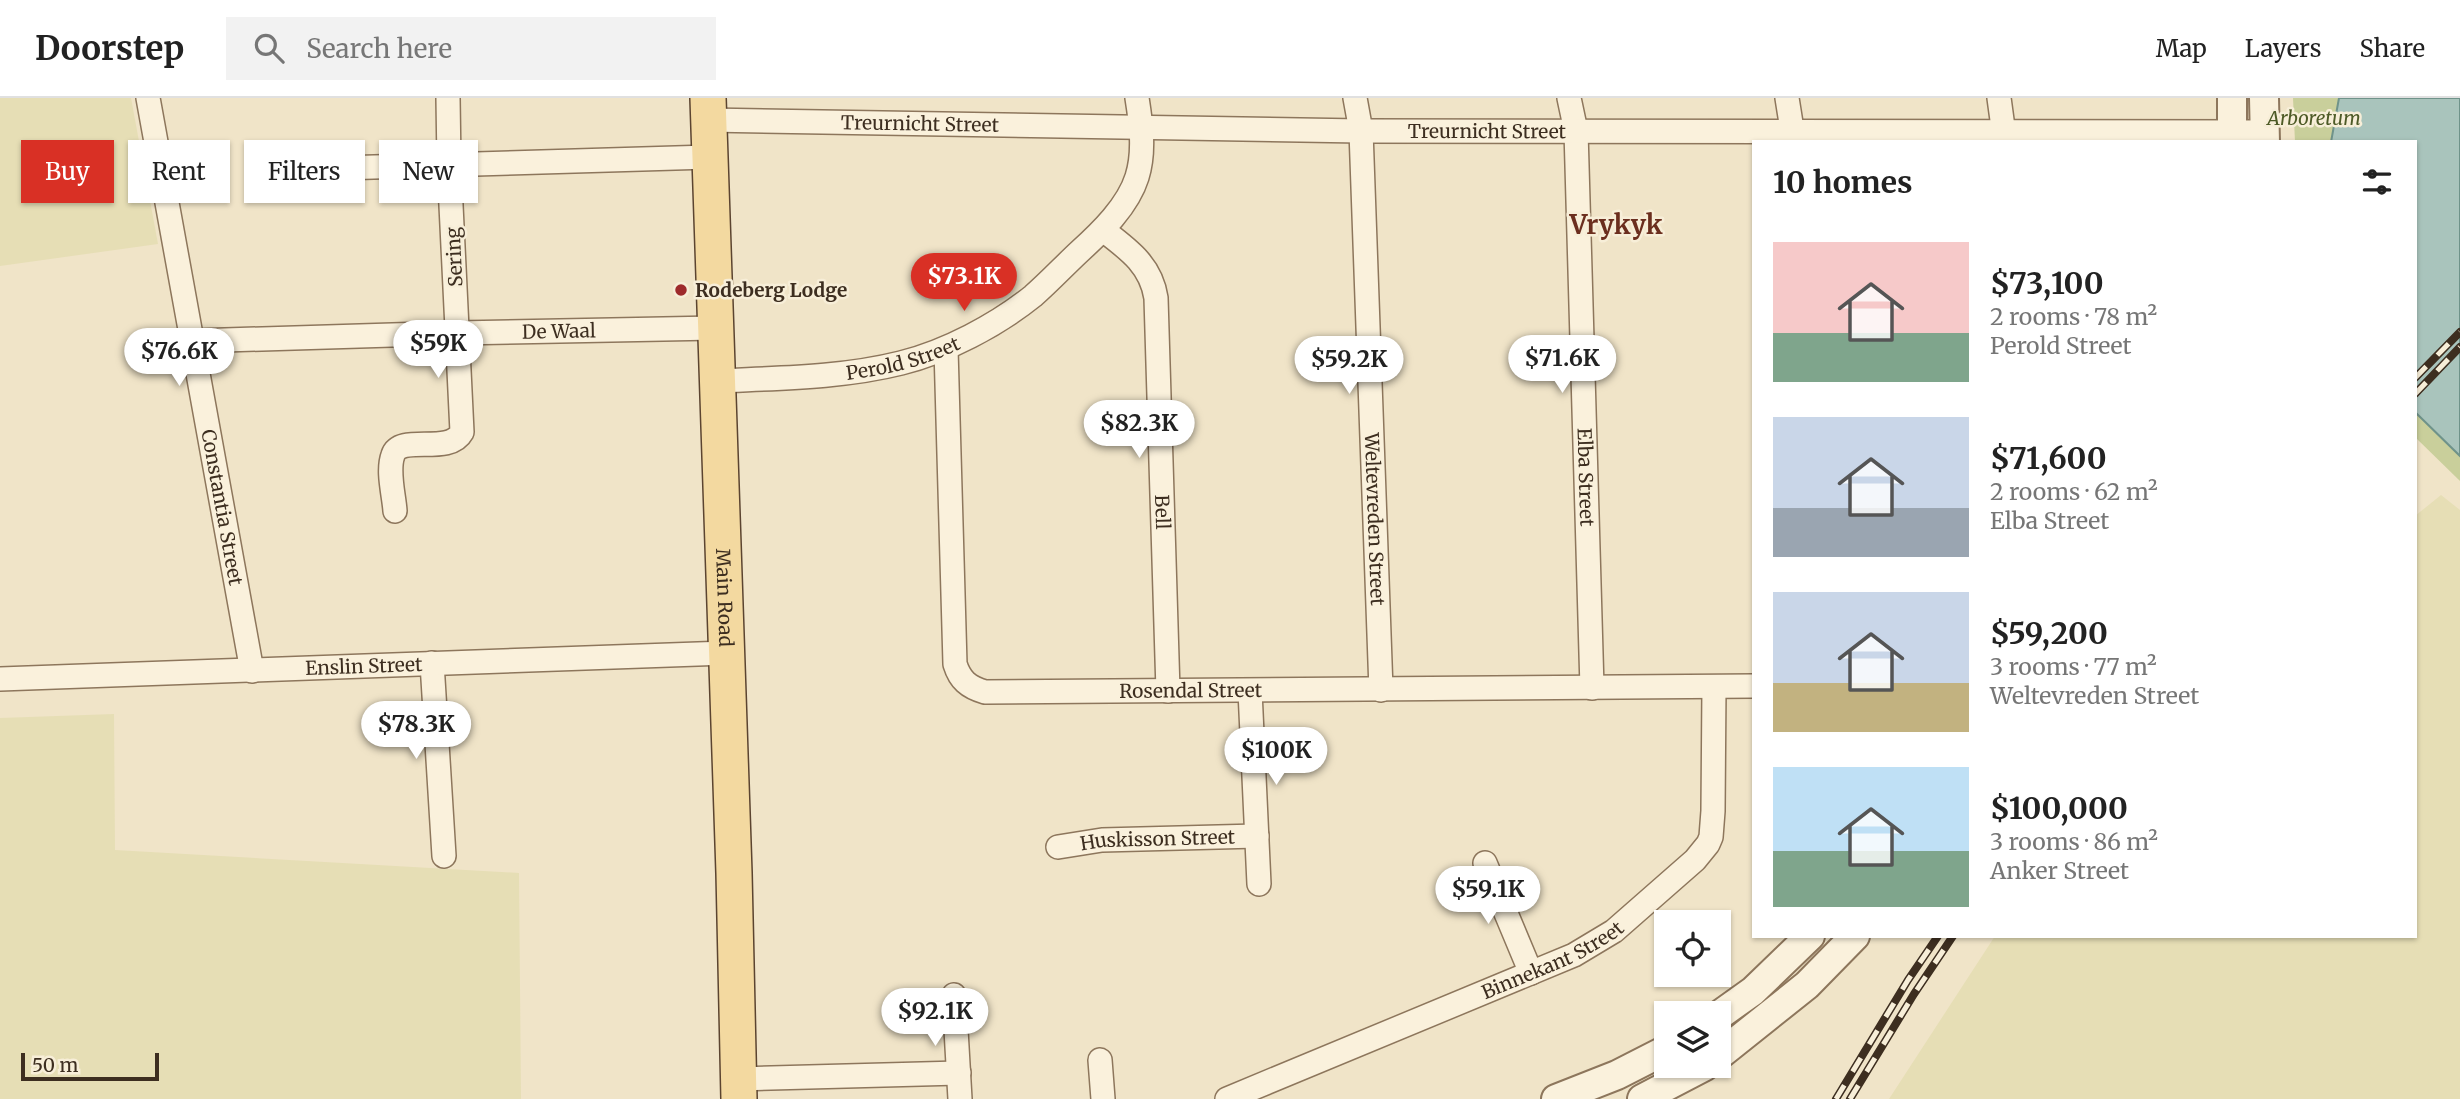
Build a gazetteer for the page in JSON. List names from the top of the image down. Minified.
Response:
{"streets":{"main road":["Main Road"],"street":["Treurnicht Street","Sering","De Waal","Perold Street","Elba Street","Constantia Street","Bell","Weltevreden Street","Enslin Street","Rosendal Street","Huskisson Street","Binnekant Street"]},"crossings":[["Treurnicht Street","Perold Street"],["Treurnicht Street","Elba Street"],["Treurnicht Street","Weltevreden Street"],["Treurnicht Street","Main Road"],["Sering","De Waal"],["De Waal","Constantia Street"],["De Waal","Main Road"],["Perold Street","Bell"],["Perold Street","Main Road"],["Perold Street","Rosendal Street"],["Elba Street","Rosendal Street"],["Constantia Street","Enslin Street"],["Bell","Rosendal Street"],["Weltevreden Street","Rosendal Street"],["Main Road","Enslin Street"],["Rosendal Street","Binnekant Street"]],"districts":["Vrykyk"],"parks":["Arboretum"],"places":["Rodeberg Lodge"],"scale_bar":"50 m","page":{"header":"Doorstep","search":"Search here","nav":["Map","Layers","Share"],"chip":["Buy","Rent","Filters","New"],"heading":"10 homes","list":[{"name":"$73,100","note":"2 rooms · 78 m² · Perold Street"},{"name":"$71,600","note":"2 rooms · 62 m² · Elba Street"},{"name":"$59,200","note":"3 rooms · 77 m² · Weltevreden Street"},{"name":"$100,000","note":"3 rooms · 86 m² · Anker Street"}],"price":["$73.1K","$59K","$76.6K","$71.6K","$59.2K","$82.3K","$78.3K","$100K","$59.1K","$92.1K"],"scale":"50 m"}}
